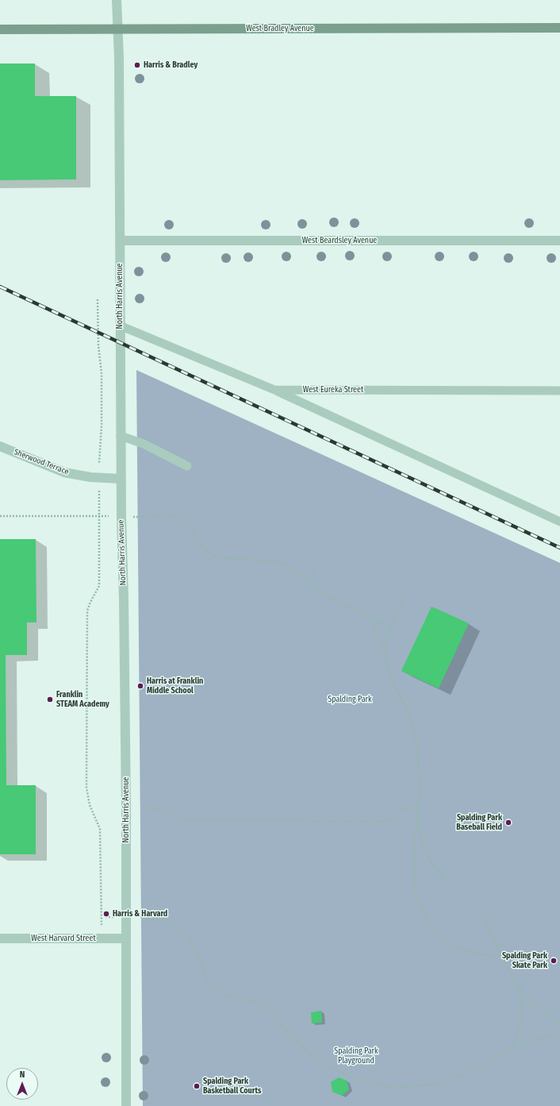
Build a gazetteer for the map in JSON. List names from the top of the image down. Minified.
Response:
{"streets":{"main road":["West Bradley Avenue"],"street":["West Beardsley Avenue","North Harris Avenue","Sherwood Terrace","West Harvard Street"],"lane":["West Eureka Street"]},"crossings":[["West Bradley Avenue","North Harris Avenue"],["West Beardsley Avenue","North Harris Avenue"],["North Harris Avenue","West Eureka Street"],["North Harris Avenue","Sherwood Terrace"],["North Harris Avenue","West Harvard Street"]],"parks":["Spalding Park","Spalding Park Playground"],"places":["Harris & Bradley","Harris at Franklin Middle School","Franklin STEAM Academy","Spalding Park Baseball Field","Harris & Harvard","Spalding Park Skate Park","Spalding Park Basketball Courts"],"north":"top"}
